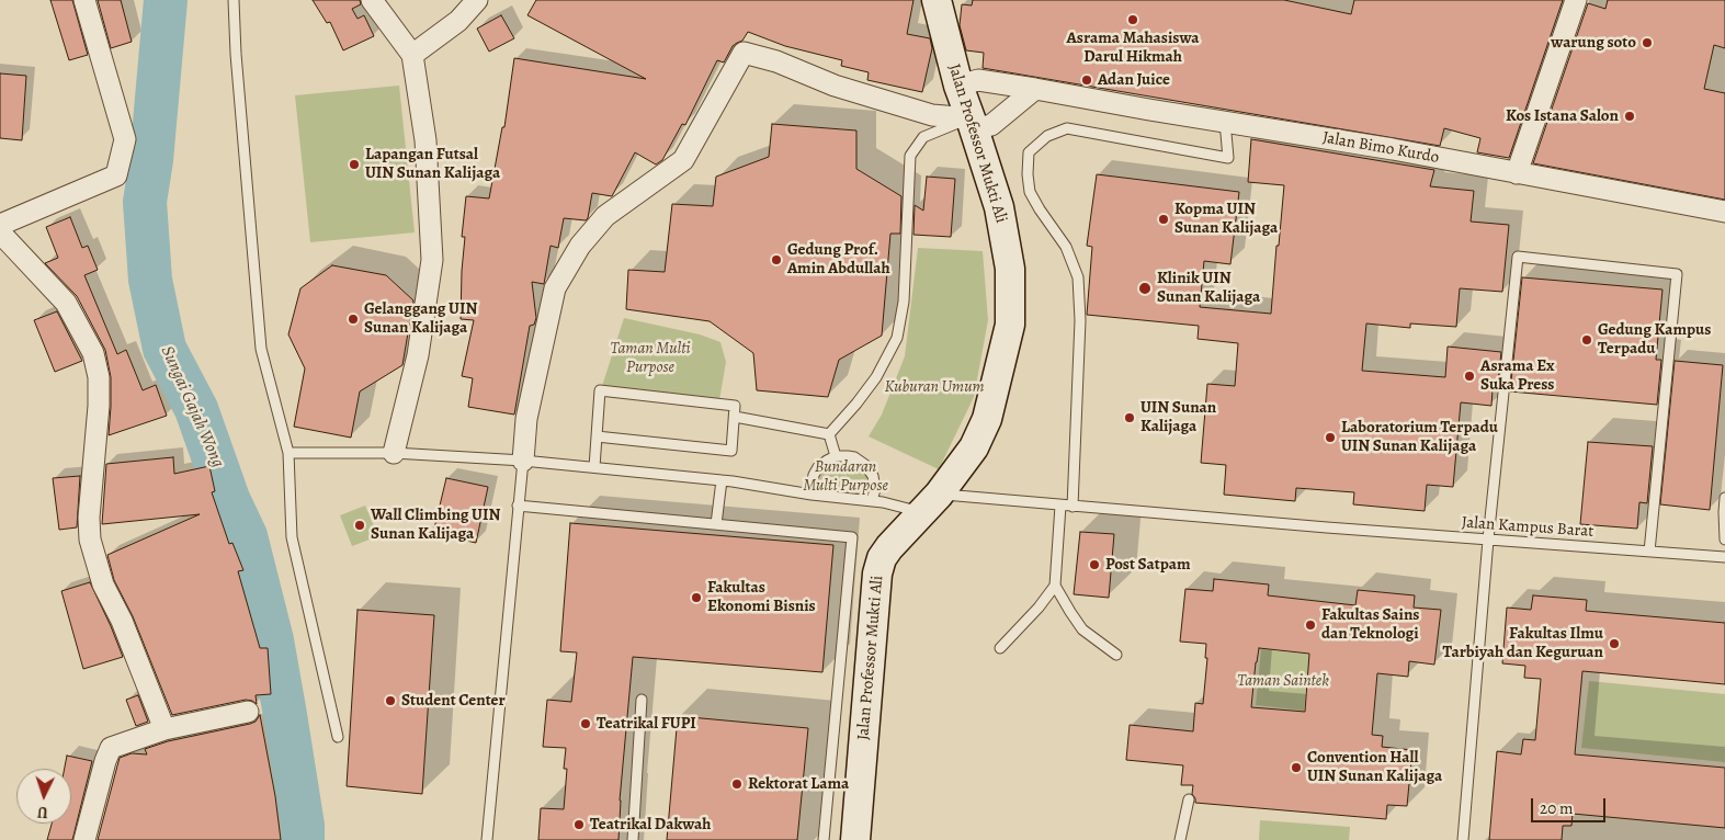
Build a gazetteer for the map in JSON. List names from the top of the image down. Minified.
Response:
{"streets":{"main road":["Jalan Professor Mukti Ali"],"street":["Jalan Bimo Kurdo"],"lane":["Jalan Kampus Barat"]},"crossings":[["Jalan Professor Mukti Ali","Jalan Bimo Kurdo"],["Jalan Professor Mukti Ali","Jalan Kampus Barat"]],"water":["Sungai Gajah Wong"],"parks":["Taman Multi Purpose","Kuburan Umum","Bundaran Multi Purpose","Taman Saintek"],"places":["Asrama Mahasiswa Darul Hikmah","warung soto","Adan Juice","Kos Istana Salon","Lapangan Futsal UIN Sunan Kalijaga","Kopma UIN Sunan Kalijaga","Gedung Prof. Amin Abdullah","Klinik UIN Sunan Kalijaga","Gelanggang UIN Sunan Kalijaga","Gedung Kampus Terpadu","Asrama Ex Suka Press","UIN Sunan Kalijaga","Laboratorium Terpadu UIN Sunan Kalijaga","Wall Climbing UIN Sunan Kalijaga","Post Satpam","Fakultas Ekonomi Bisnis","Fakultas Sains dan Teknologi","Fakultas Ilmu Tarbiyah dan Keguruan","Student Center","Teatrikal FUPI","Convention Hall UIN Sunan Kalijaga","Rektorat Lama","Teatrikal Dakwah"],"scale_bar":"20 m","north":"bottom"}
